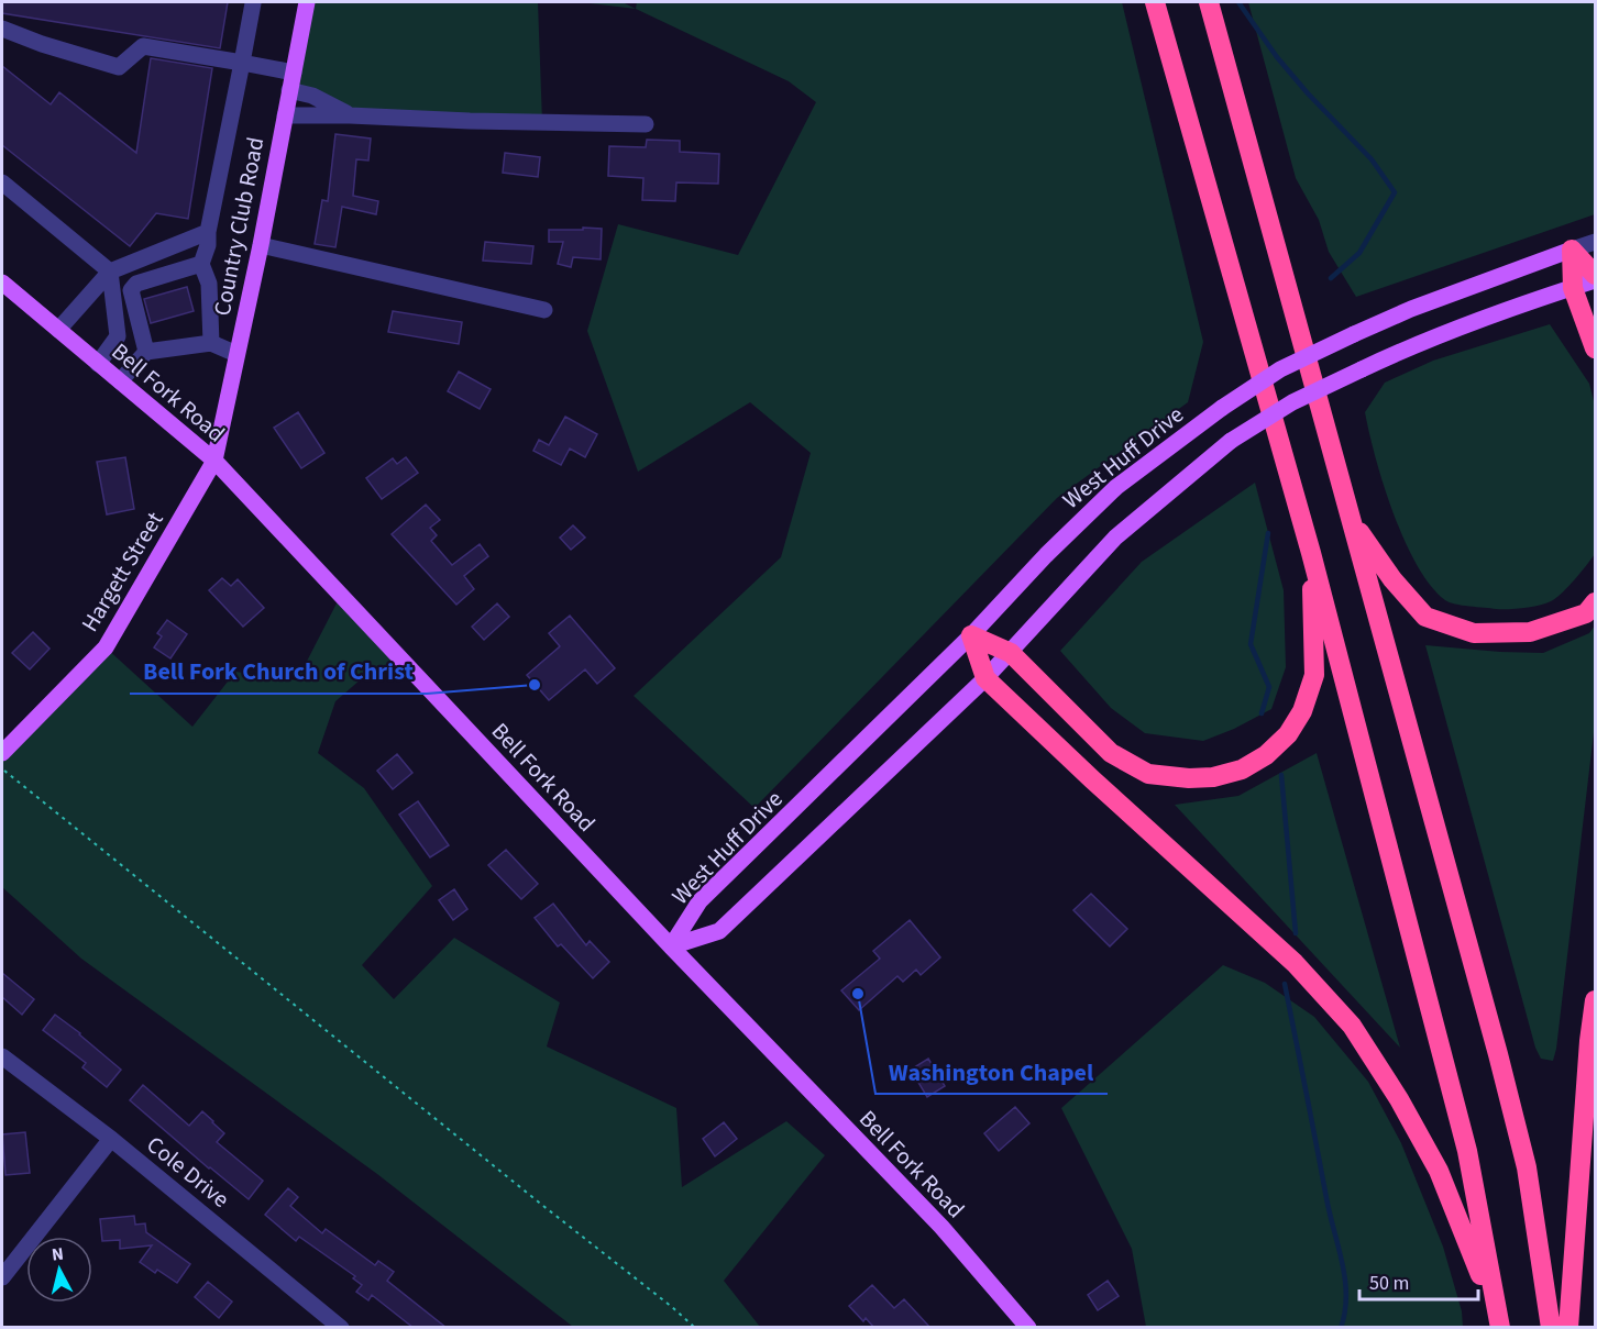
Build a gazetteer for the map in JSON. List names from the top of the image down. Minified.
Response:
{"streets":{"main road":["Country Club Road","Bell Fork Road","West Huff Drive","Hargett Street"],"street":["Cole Drive"]},"crossings":[["Country Club Road","Bell Fork Road"],["Country Club Road","Hargett Street"],["Bell Fork Road","West Huff Drive"],["Bell Fork Road","Hargett Street"]],"places":["Bell Fork Church of Christ","Washington Chapel"],"scale_bar":"50 m","north":"top"}
